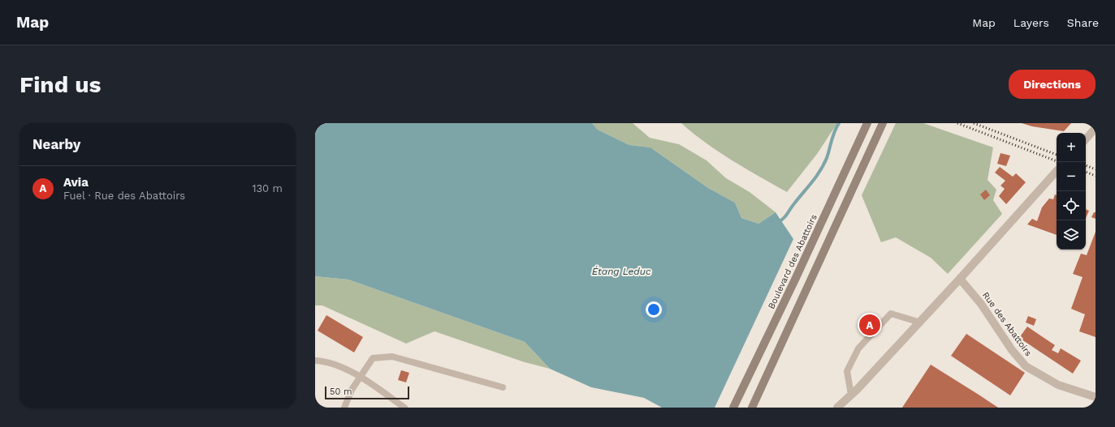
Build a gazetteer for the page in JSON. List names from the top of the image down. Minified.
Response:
{"streets":{"street":["Boulevard des Abattoirs","Rue des Abattoirs"]},"water":["Étang Leduc"],"scale_bar":"50 m","page":{"header":"Map","nav":["Map","Layers","Share"],"buttons":"Directions","title":"Find us","heading":"Nearby","map_buttons":["+","−"],"list":[{"mark":"A","name":"Avia","note":"Fuel · Rue des Abattoirs","value":"130 m"}],"pins":"A","scale":"50 m"}}
